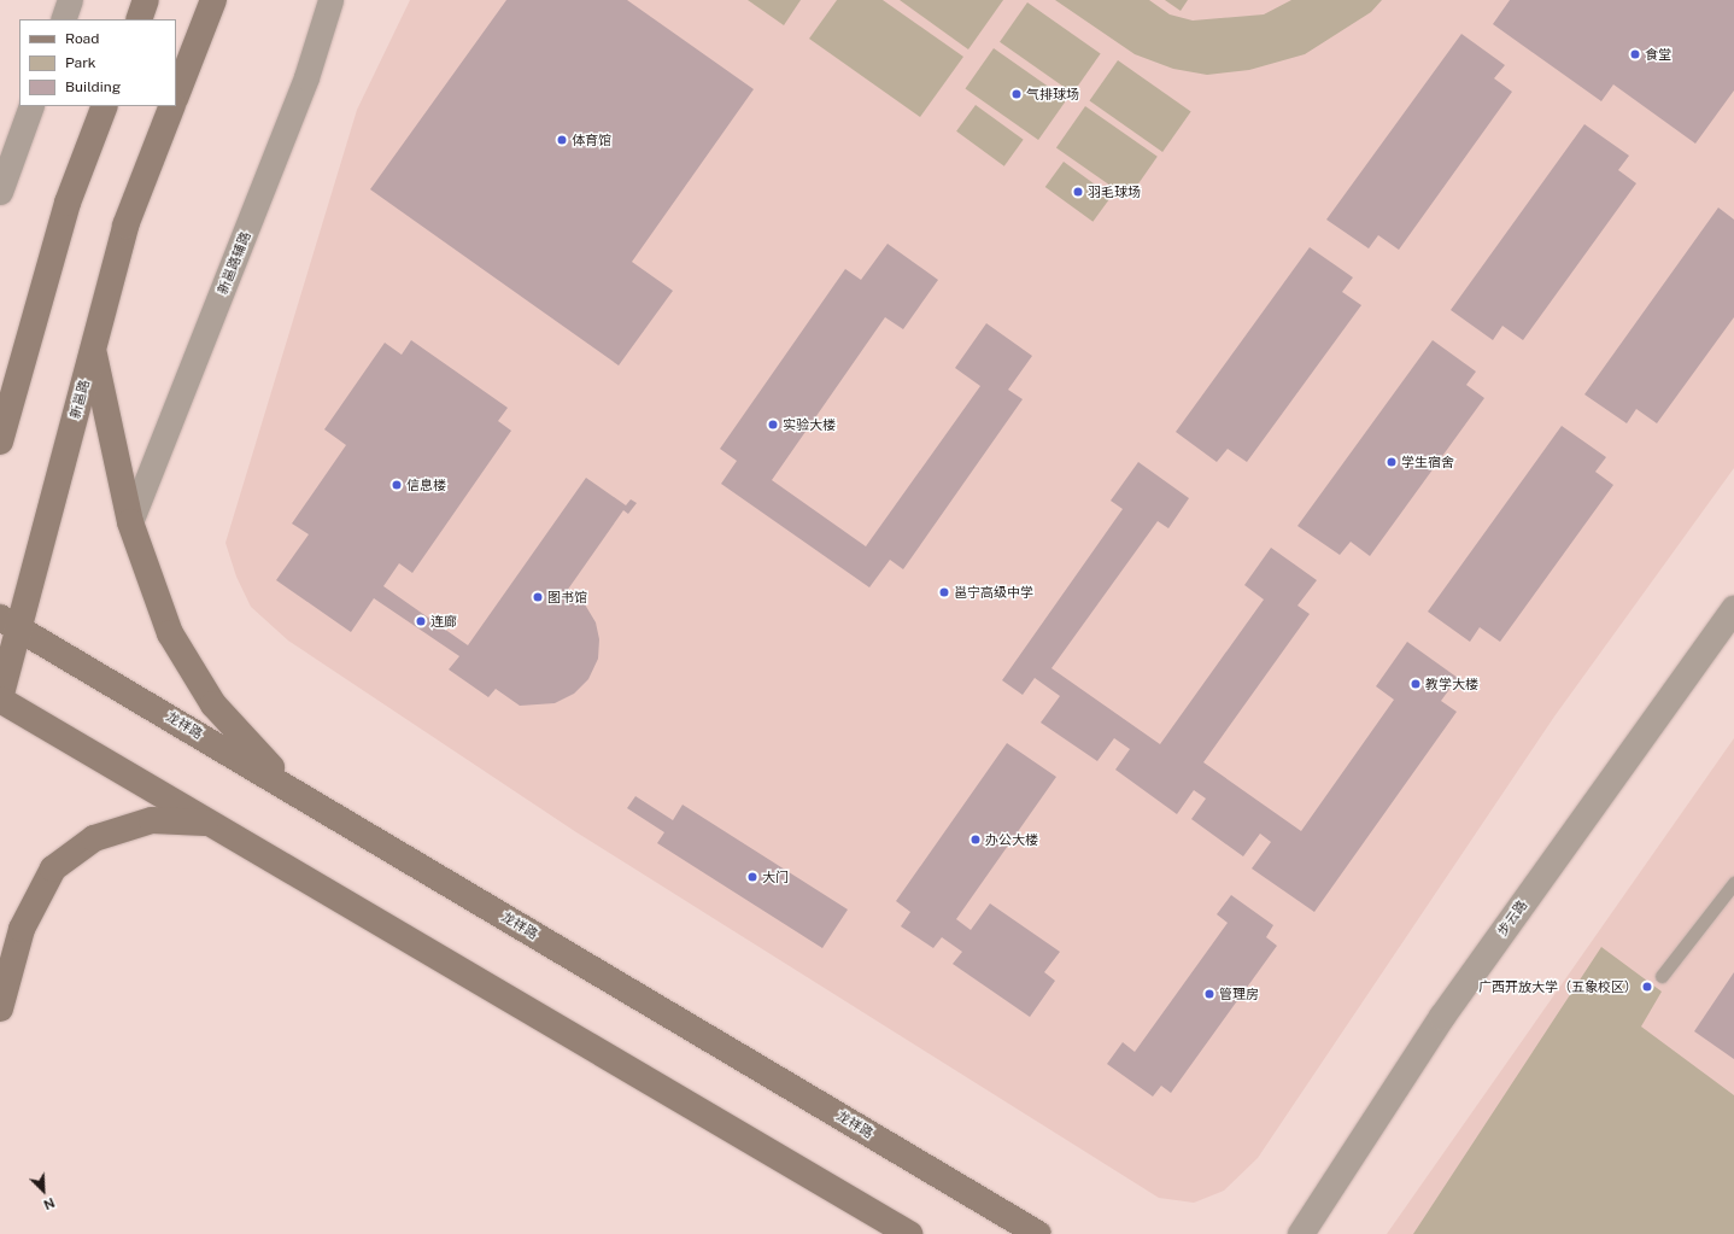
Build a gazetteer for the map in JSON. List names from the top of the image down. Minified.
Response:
{"streets":{"main road":["新邕路","龙祥路"],"street":["新邕路辅路","步云路"]},"crossings":[["新邕路","龙祥路"]],"places":["食堂","气排球场","体育馆","羽毛球场","实验大楼","学生宿舍","信息楼","邕宁高级中学","图书馆","连廊","教学大楼","办公大楼","大门","广西开放大学（五象校区）","管理房"],"legend":["Road","Park","Building"],"north":"bottom right"}
